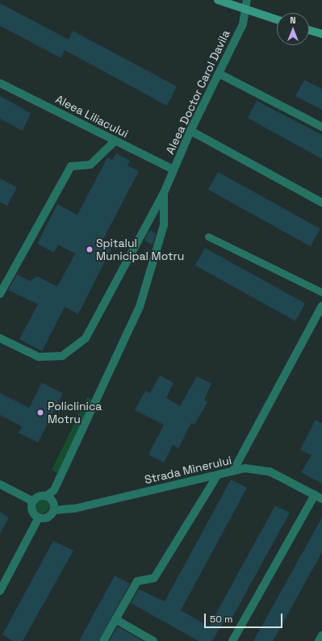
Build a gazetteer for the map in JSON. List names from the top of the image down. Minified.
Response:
{"streets":{"street":["Aleea Doctor Carol Davila","Aleea Liliacului","Strada Minerului"]},"crossings":[["Aleea Doctor Carol Davila","Aleea Liliacului"],["Aleea Doctor Carol Davila","Strada Minerului"]],"places":["Spitalul Municipal Motru","Policlinica Motru"],"scale_bar":"50 m","north":"top"}
